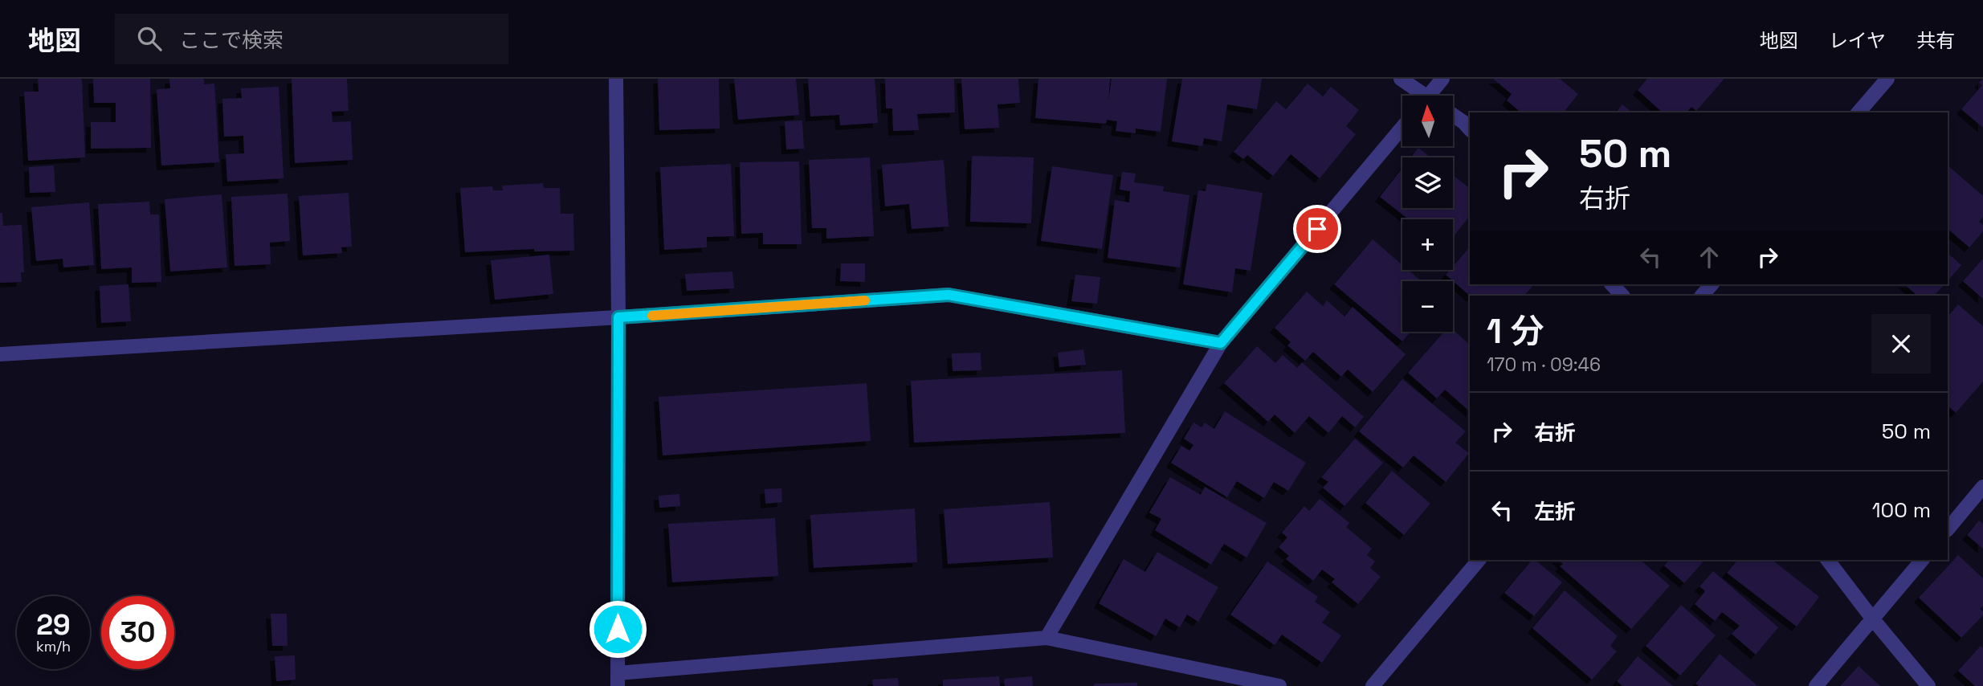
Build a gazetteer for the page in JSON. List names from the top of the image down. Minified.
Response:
{"north":"top","page":{"header":"地図","search":"ここで検索","nav":["地図","レイヤ","共有"],"map_buttons":["+","−"],"turn":["50 m","右折"],"heading":["1 分","170 m · 09:46"],"list":[{"name":"右折","value":"50 m"},{"name":"左折","value":"100 m"}],"speed":"29 km/h","limit":"30"}}
